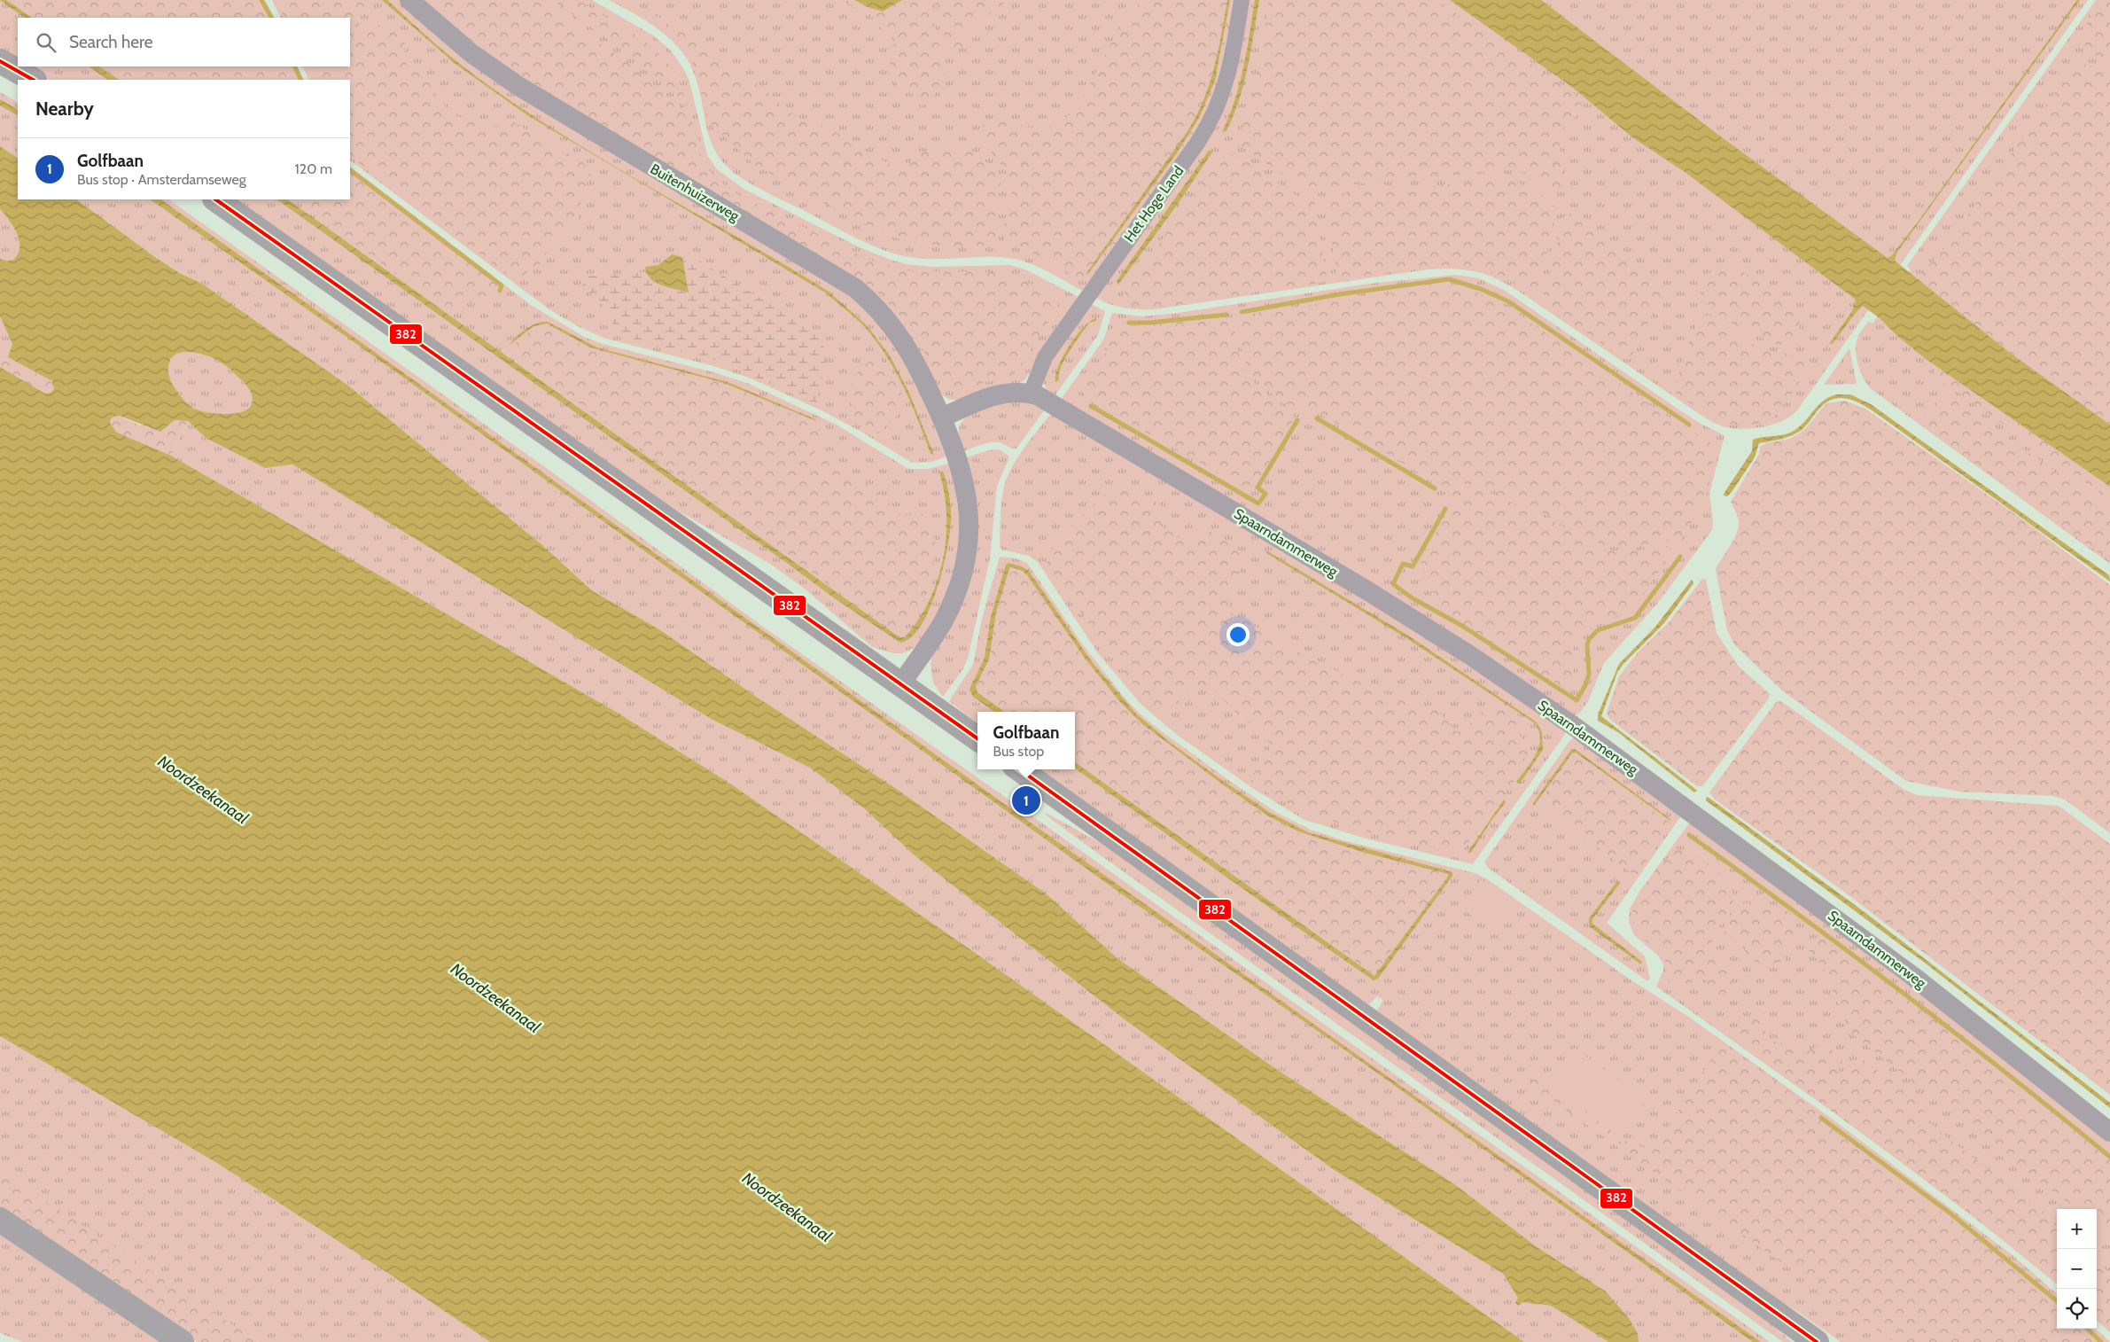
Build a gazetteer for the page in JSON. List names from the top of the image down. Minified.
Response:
{"streets":{"street":["Buitenhuizerweg","Het Hoge Land","Spaarndammerweg"]},"crossings":[["Het Hoge Land","Spaarndammerweg"]],"water":["Noordzeekanaal"],"lines":["transit line 382"],"page":{"search":"Search here","heading":"Nearby","list":[{"mark":"1","name":"Golfbaan","note":"Bus stop · Amsterdamseweg","value":"120 m"}],"popup":["Golfbaan","Bus stop"],"pins":"1","map_buttons":["+","−"]}}
